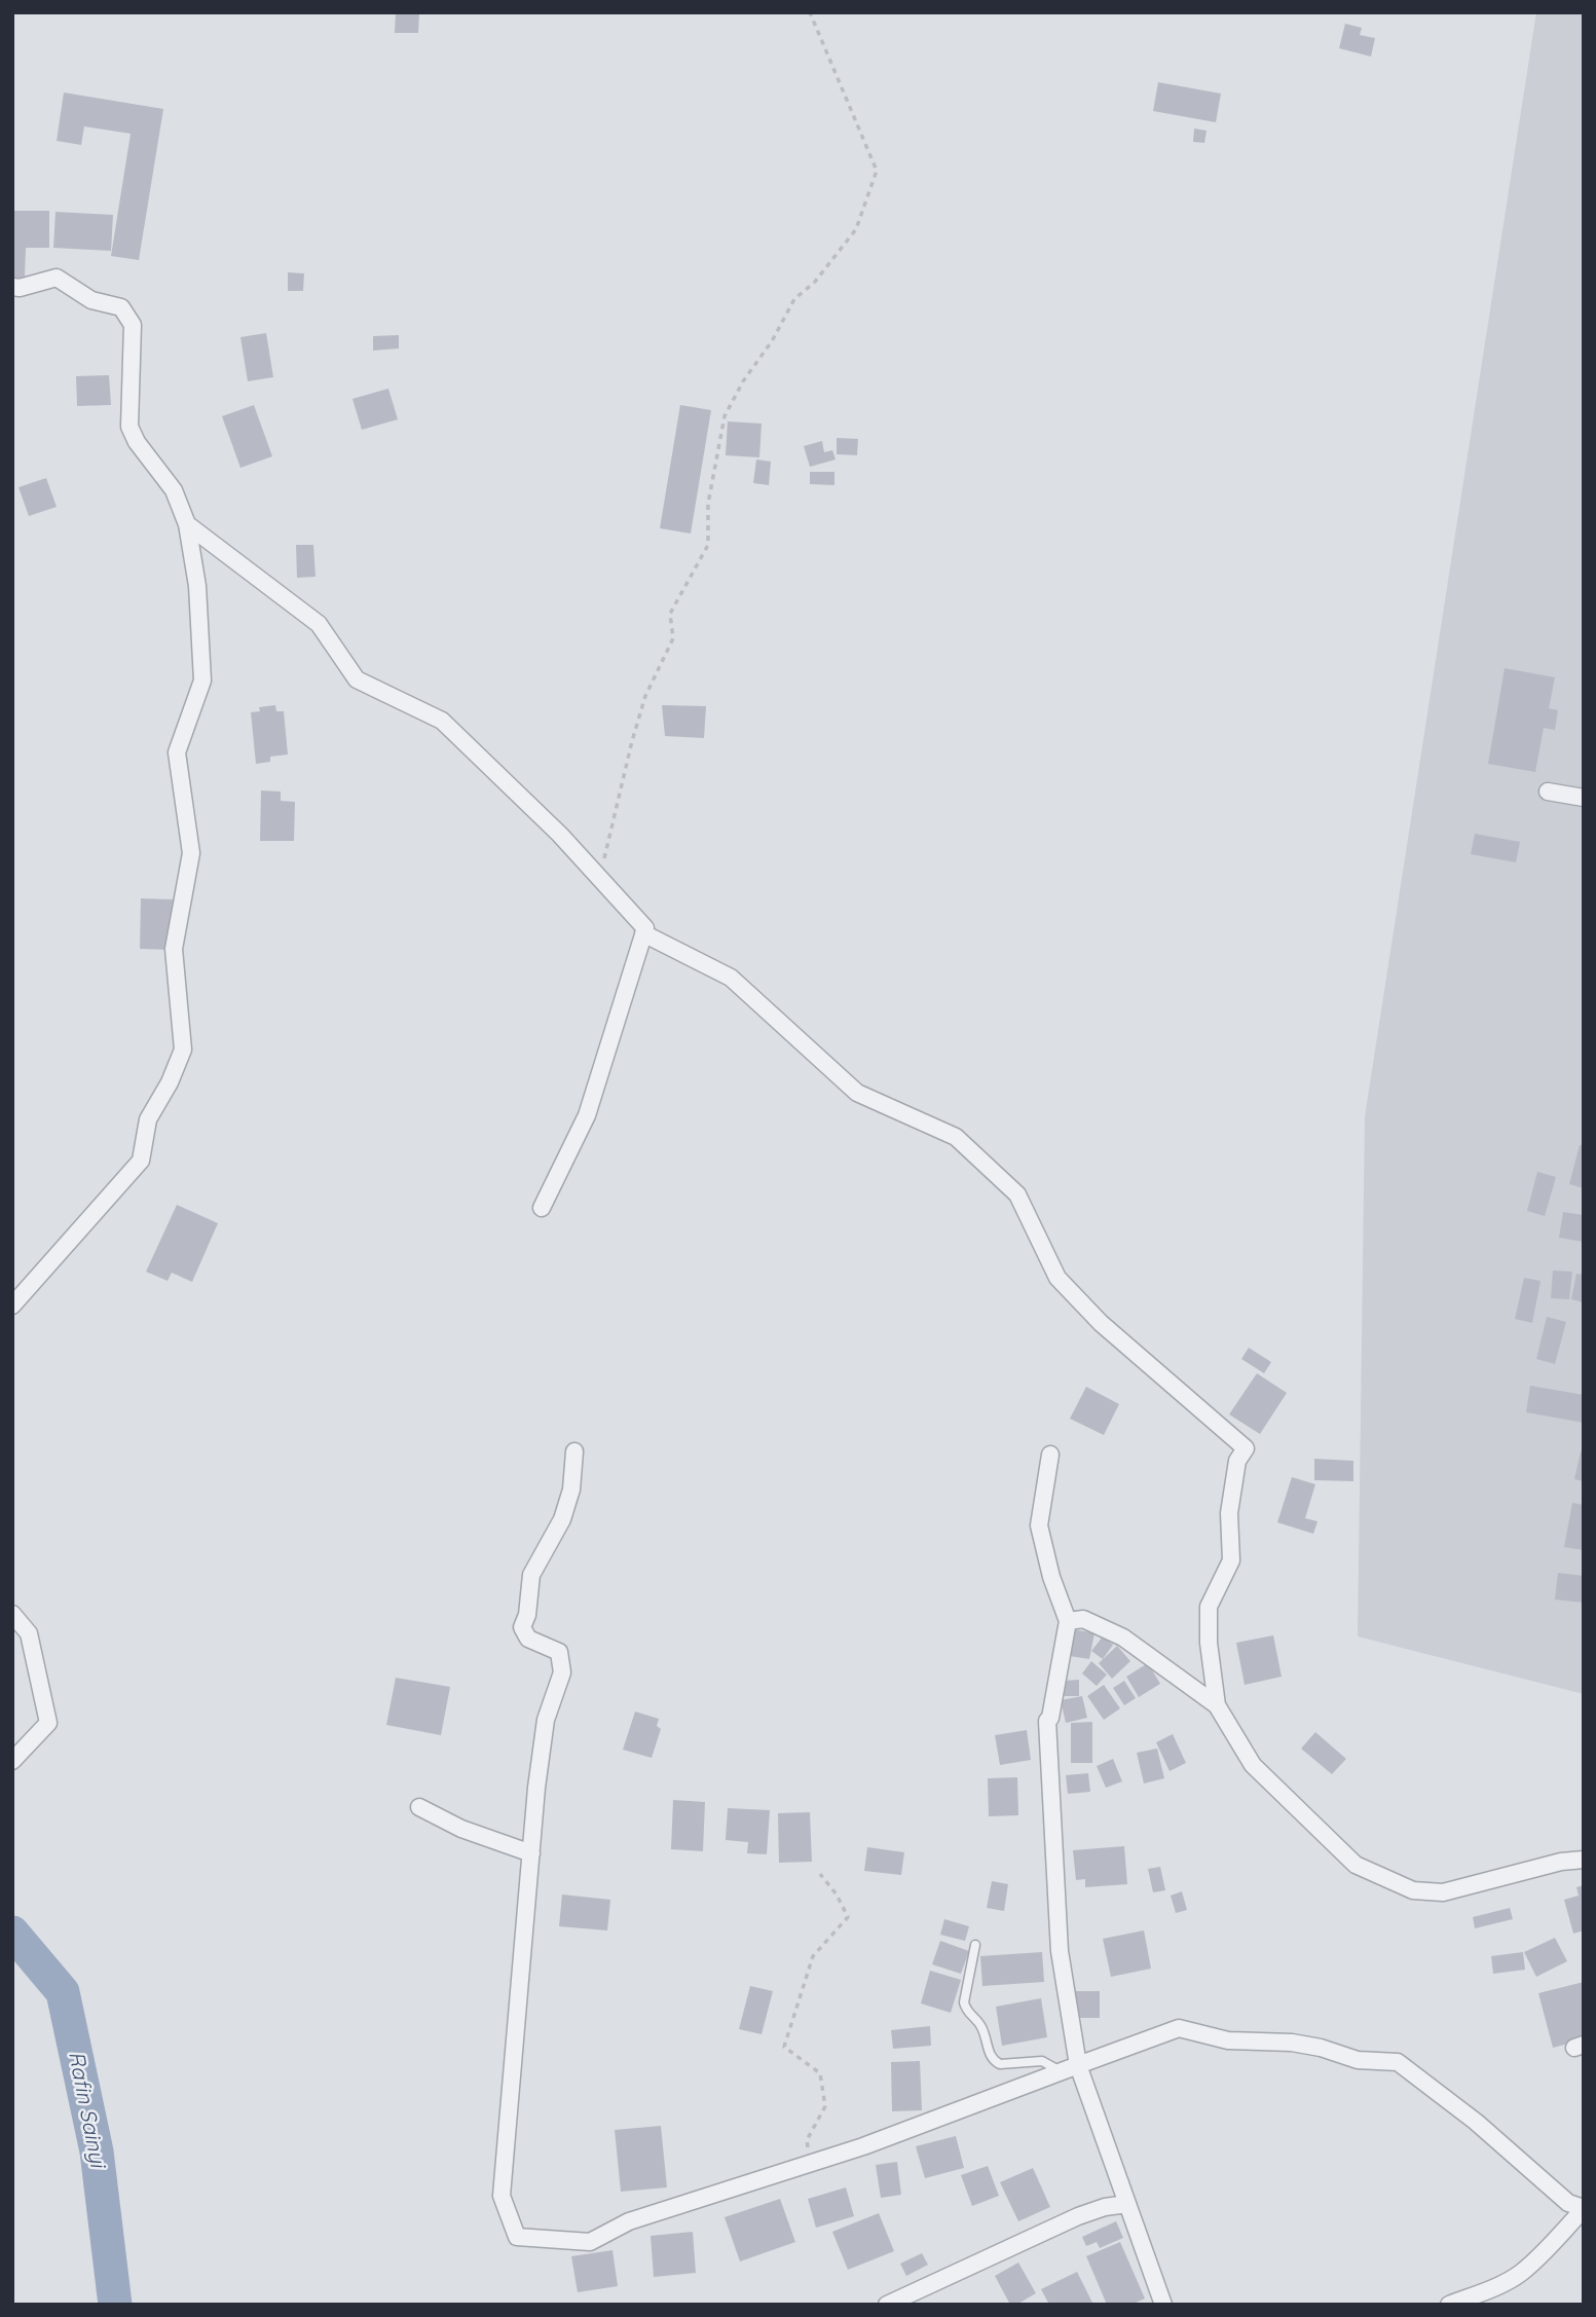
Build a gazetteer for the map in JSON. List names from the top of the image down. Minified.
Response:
{"water":["Rafin Sainyi"]}
